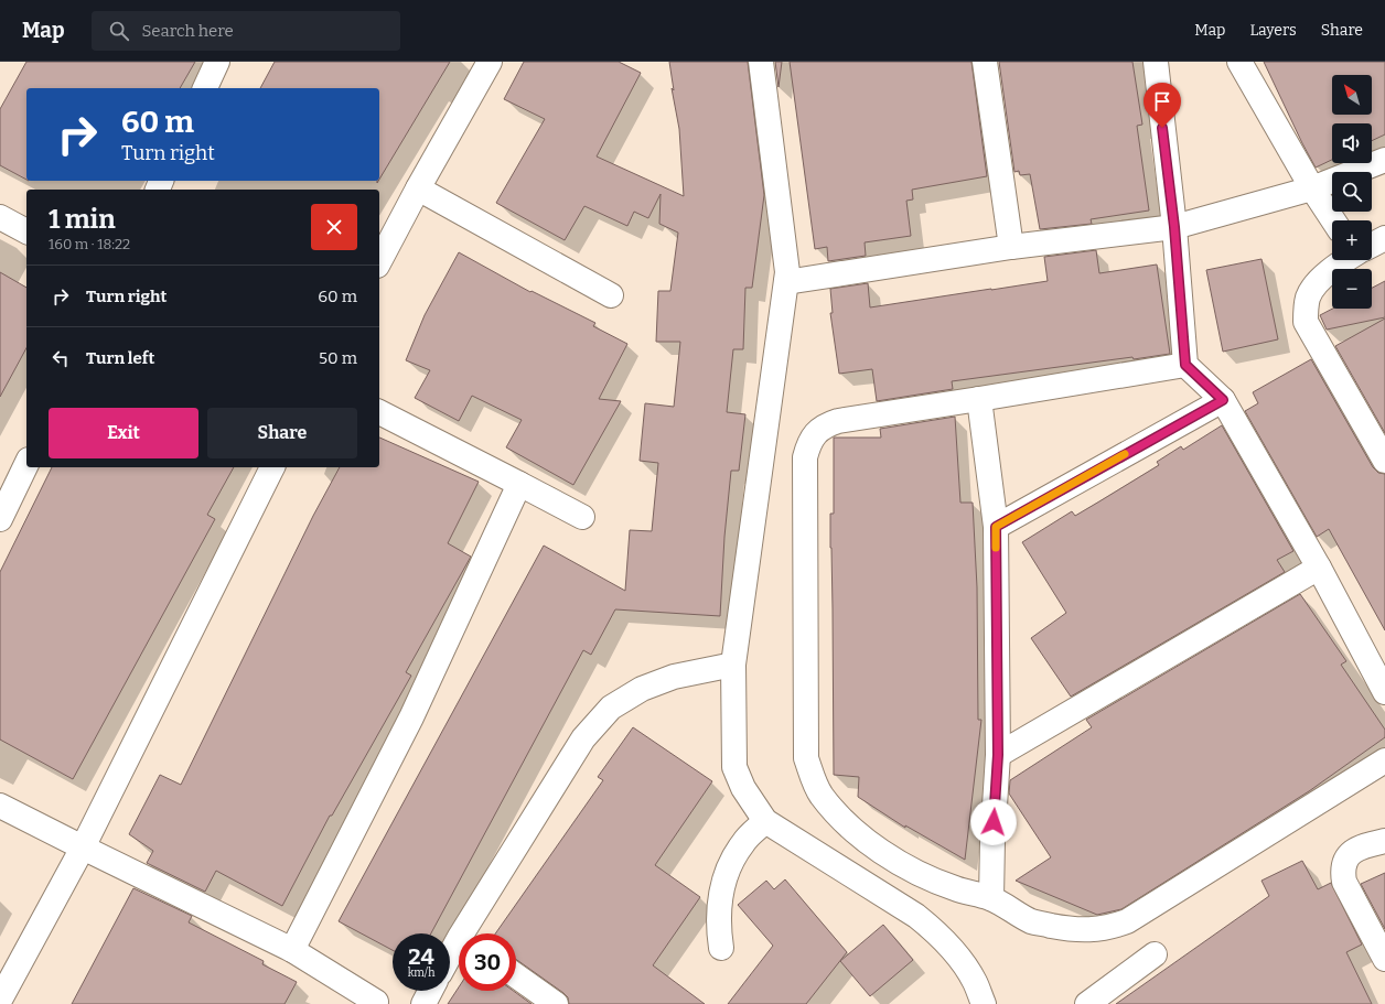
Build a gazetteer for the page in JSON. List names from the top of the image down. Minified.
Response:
{"north":"top left","page":{"header":"Map","search":"Search here","nav":["Map","Layers","Share"],"map_buttons":["+","−"],"turn":["60 m","Turn right"],"heading":["1 min","160 m · 18:22"],"list":[{"name":"Turn right","value":"60 m"},{"name":"Turn left","value":"50 m"}],"buttons":["Exit","Share"],"speed":"24 km/h","limit":"30"}}
